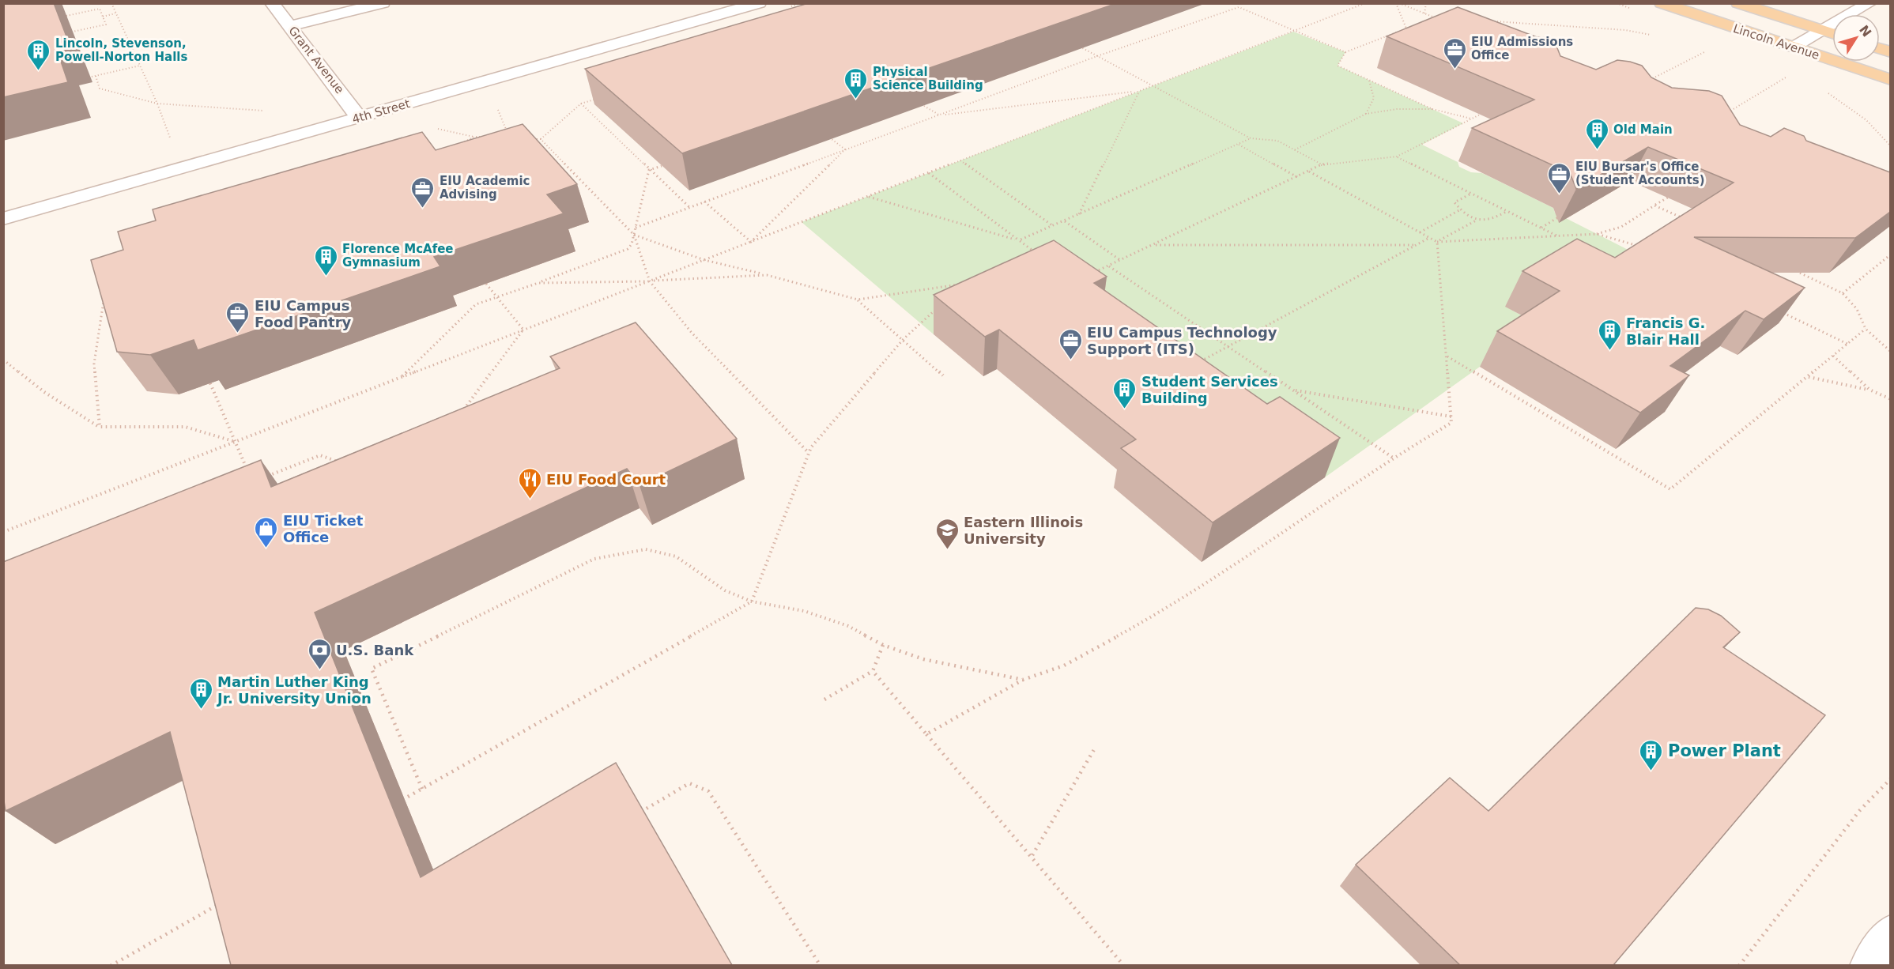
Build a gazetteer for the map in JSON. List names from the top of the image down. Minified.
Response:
{"streets":{"main road":["Lincoln Avenue"],"street":["Grant Avenue","4th Street"]},"crossings":[["Grant Avenue","4th Street"]],"places":{"office":["EIU Admissions Office","EIU Bursar's Office (Student Accounts)","EIU Academic Advising","EIU Campus Food Pantry","EIU Campus Technology Support (ITS)"],"building":["Lincoln, Stevenson, Powell-Norton Halls","Physical Science Building","Old Main","Florence McAfee Gymnasium","Francis G. Blair Hall","Student Services Building","Martin Luther King Jr. University Union","Power Plant"],"restaurant":["EIU Food Court"],"shop":["EIU Ticket Office"],"school or university":["Eastern Illinois University"],"bank":["U.S. Bank"]},"north":"top right"}
